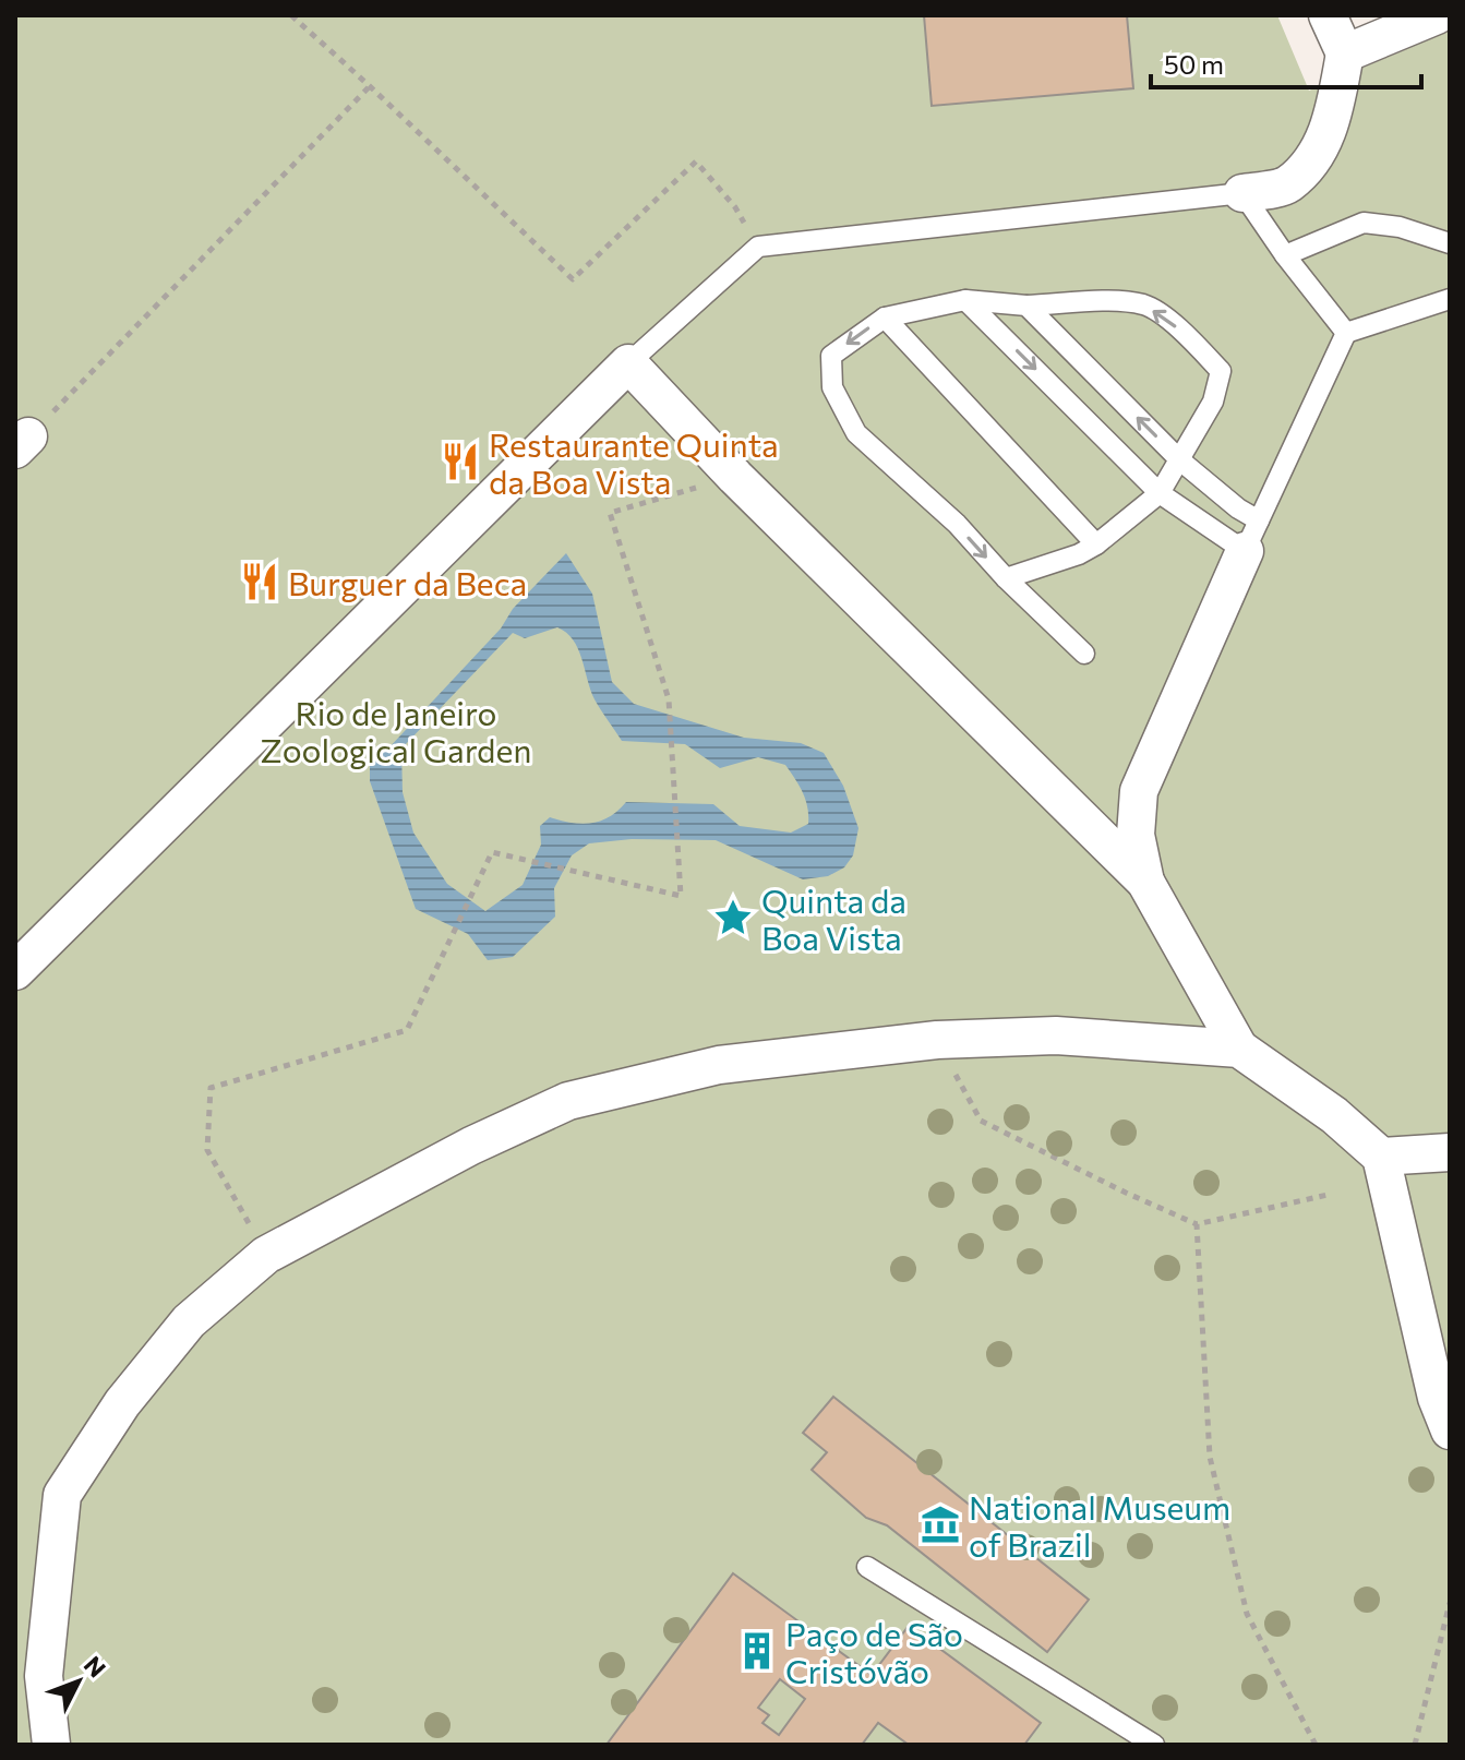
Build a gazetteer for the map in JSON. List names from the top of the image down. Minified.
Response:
{"parks":["Rio de Janeiro Zoological Garden"],"places":{"restaurant":["Restaurante Quinta da Boa Vista","Burguer da Beca"],"place":["Quinta da Boa Vista"],"museum":["National Museum of Brazil"],"building":["Paço de São Cristóvão"]},"scale_bar":"50 m","north":"top right"}
